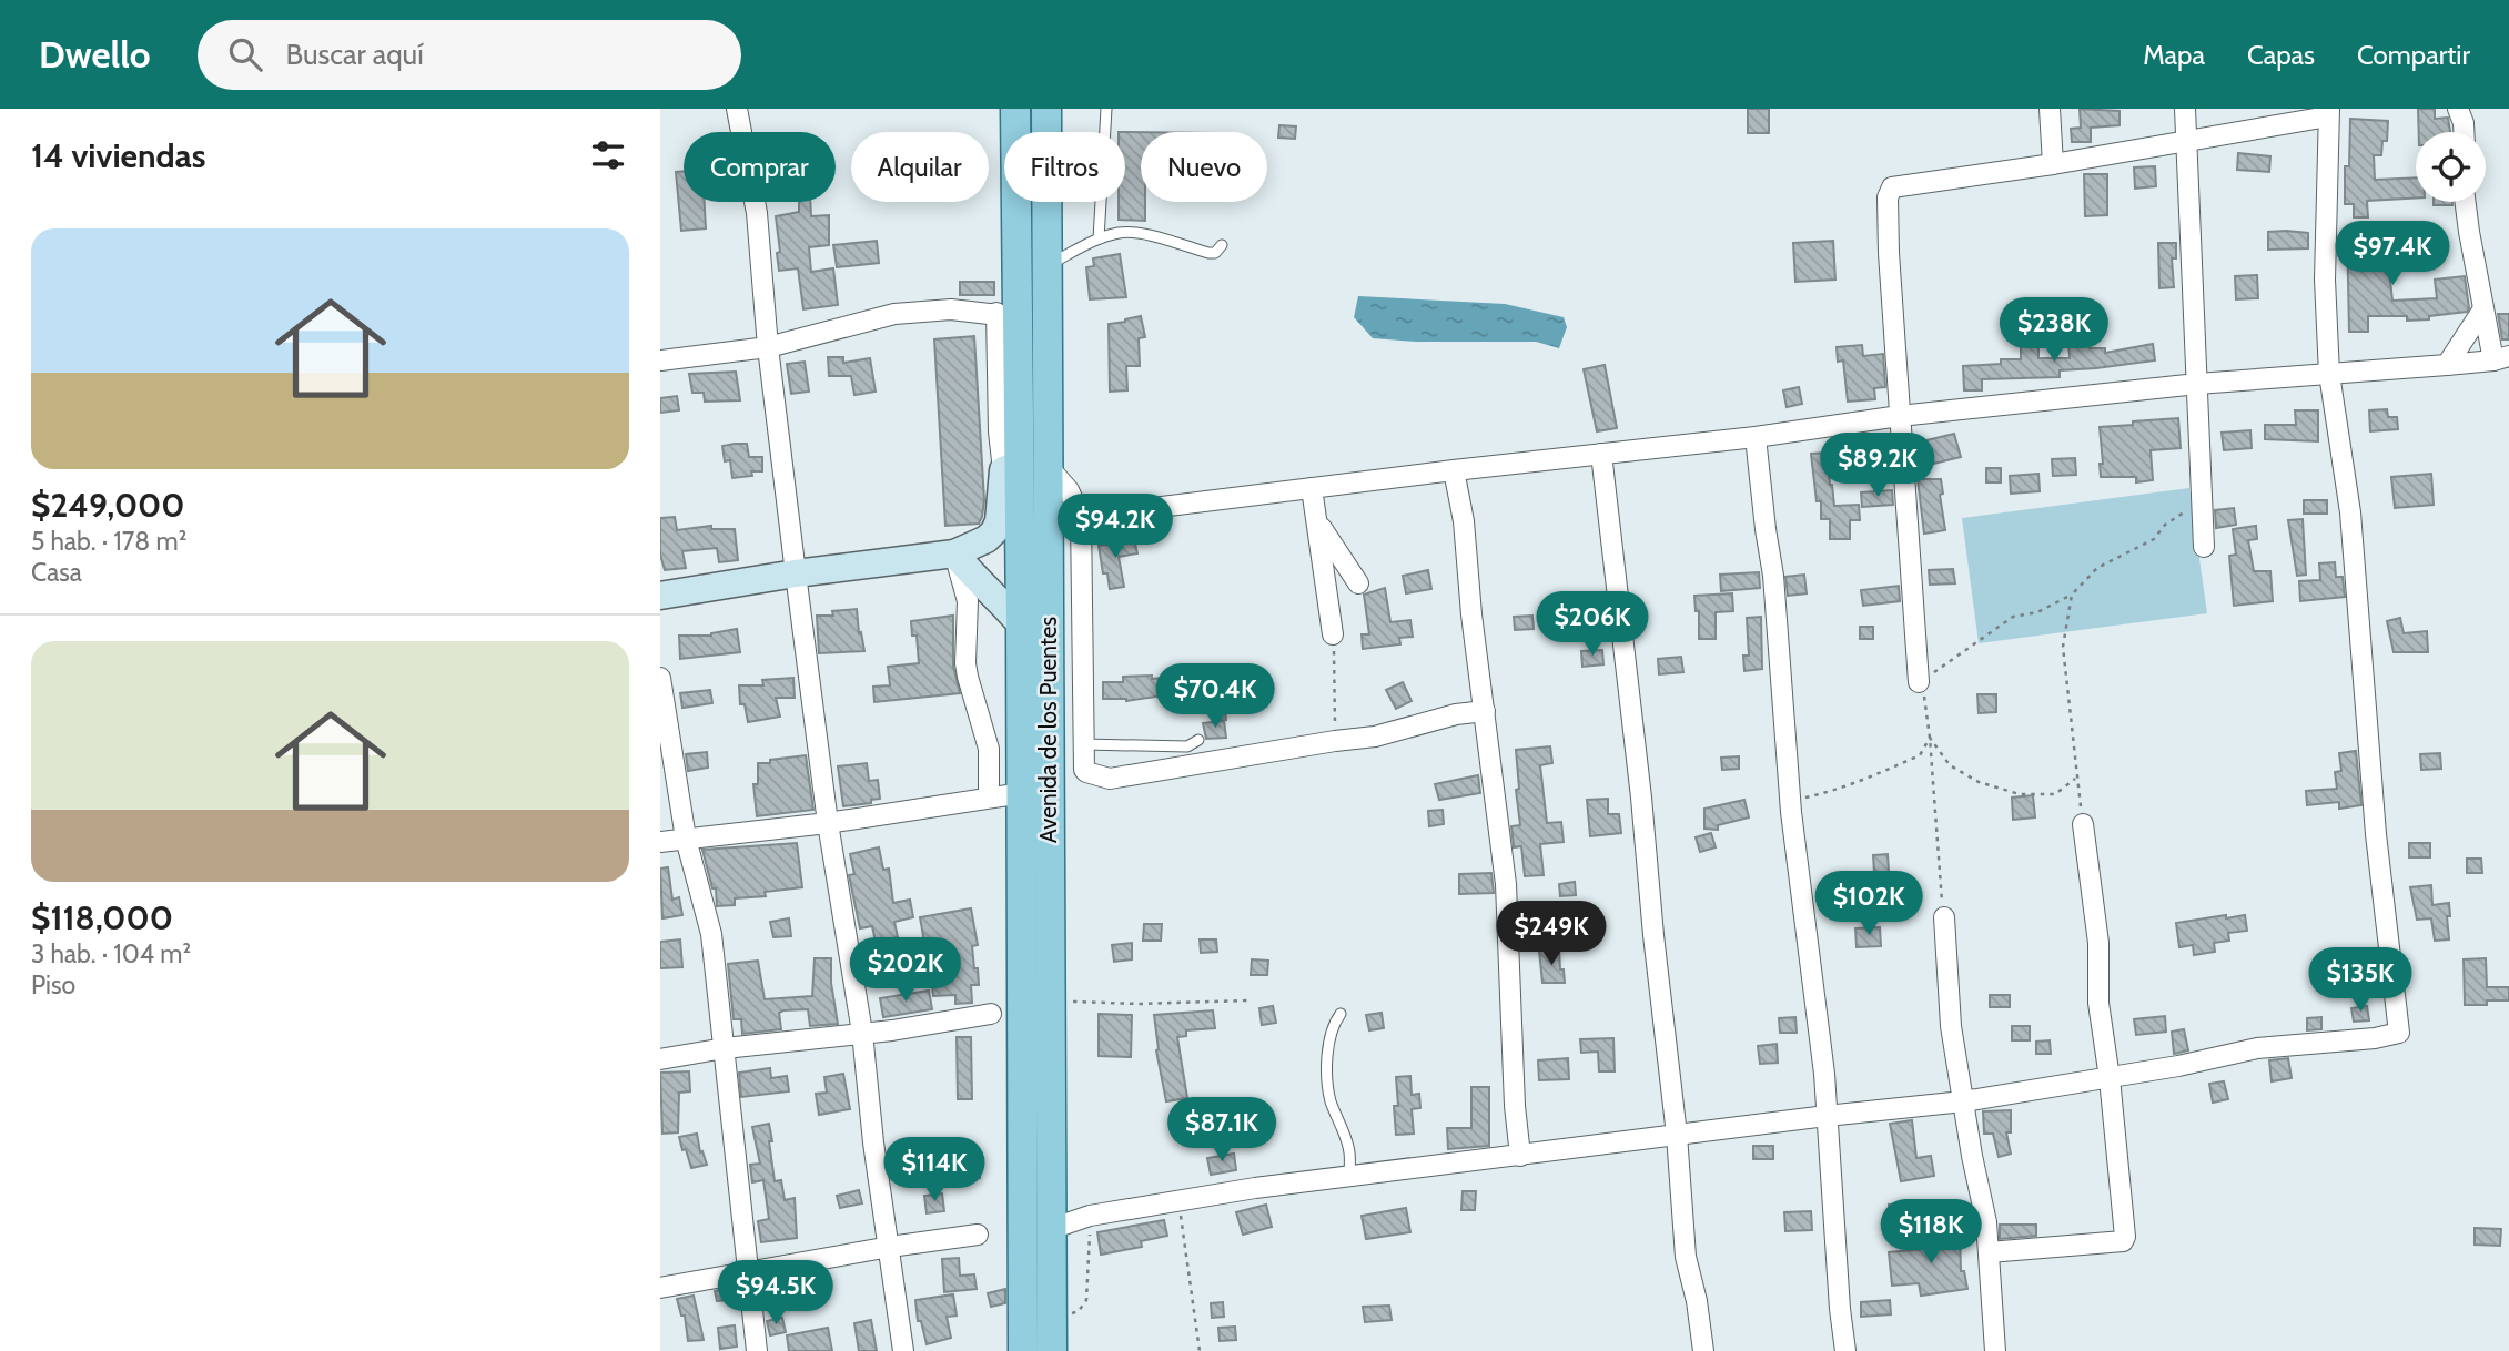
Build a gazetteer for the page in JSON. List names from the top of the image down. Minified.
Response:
{"streets":{"main road":["Avenida de los Puentes"]},"page":{"header":"Dwello","search":"Buscar aquí","nav":["Mapa","Capas","Compartir"],"heading":"14 viviendas","chip":["Comprar","Alquilar","Filtros","Nuevo"],"list":[{"name":"$249,000","note":"5 hab. · 178 m² · Casa"},{"name":"$118,000","note":"3 hab. · 104 m² · Piso"}],"price":["$97.4K","$238K","$89.2K","$94.2K","$206K","$70.4K","$102K","$249K","$202K","$135K","$87.1K","$114K","$118K","$94.5K"]}}
